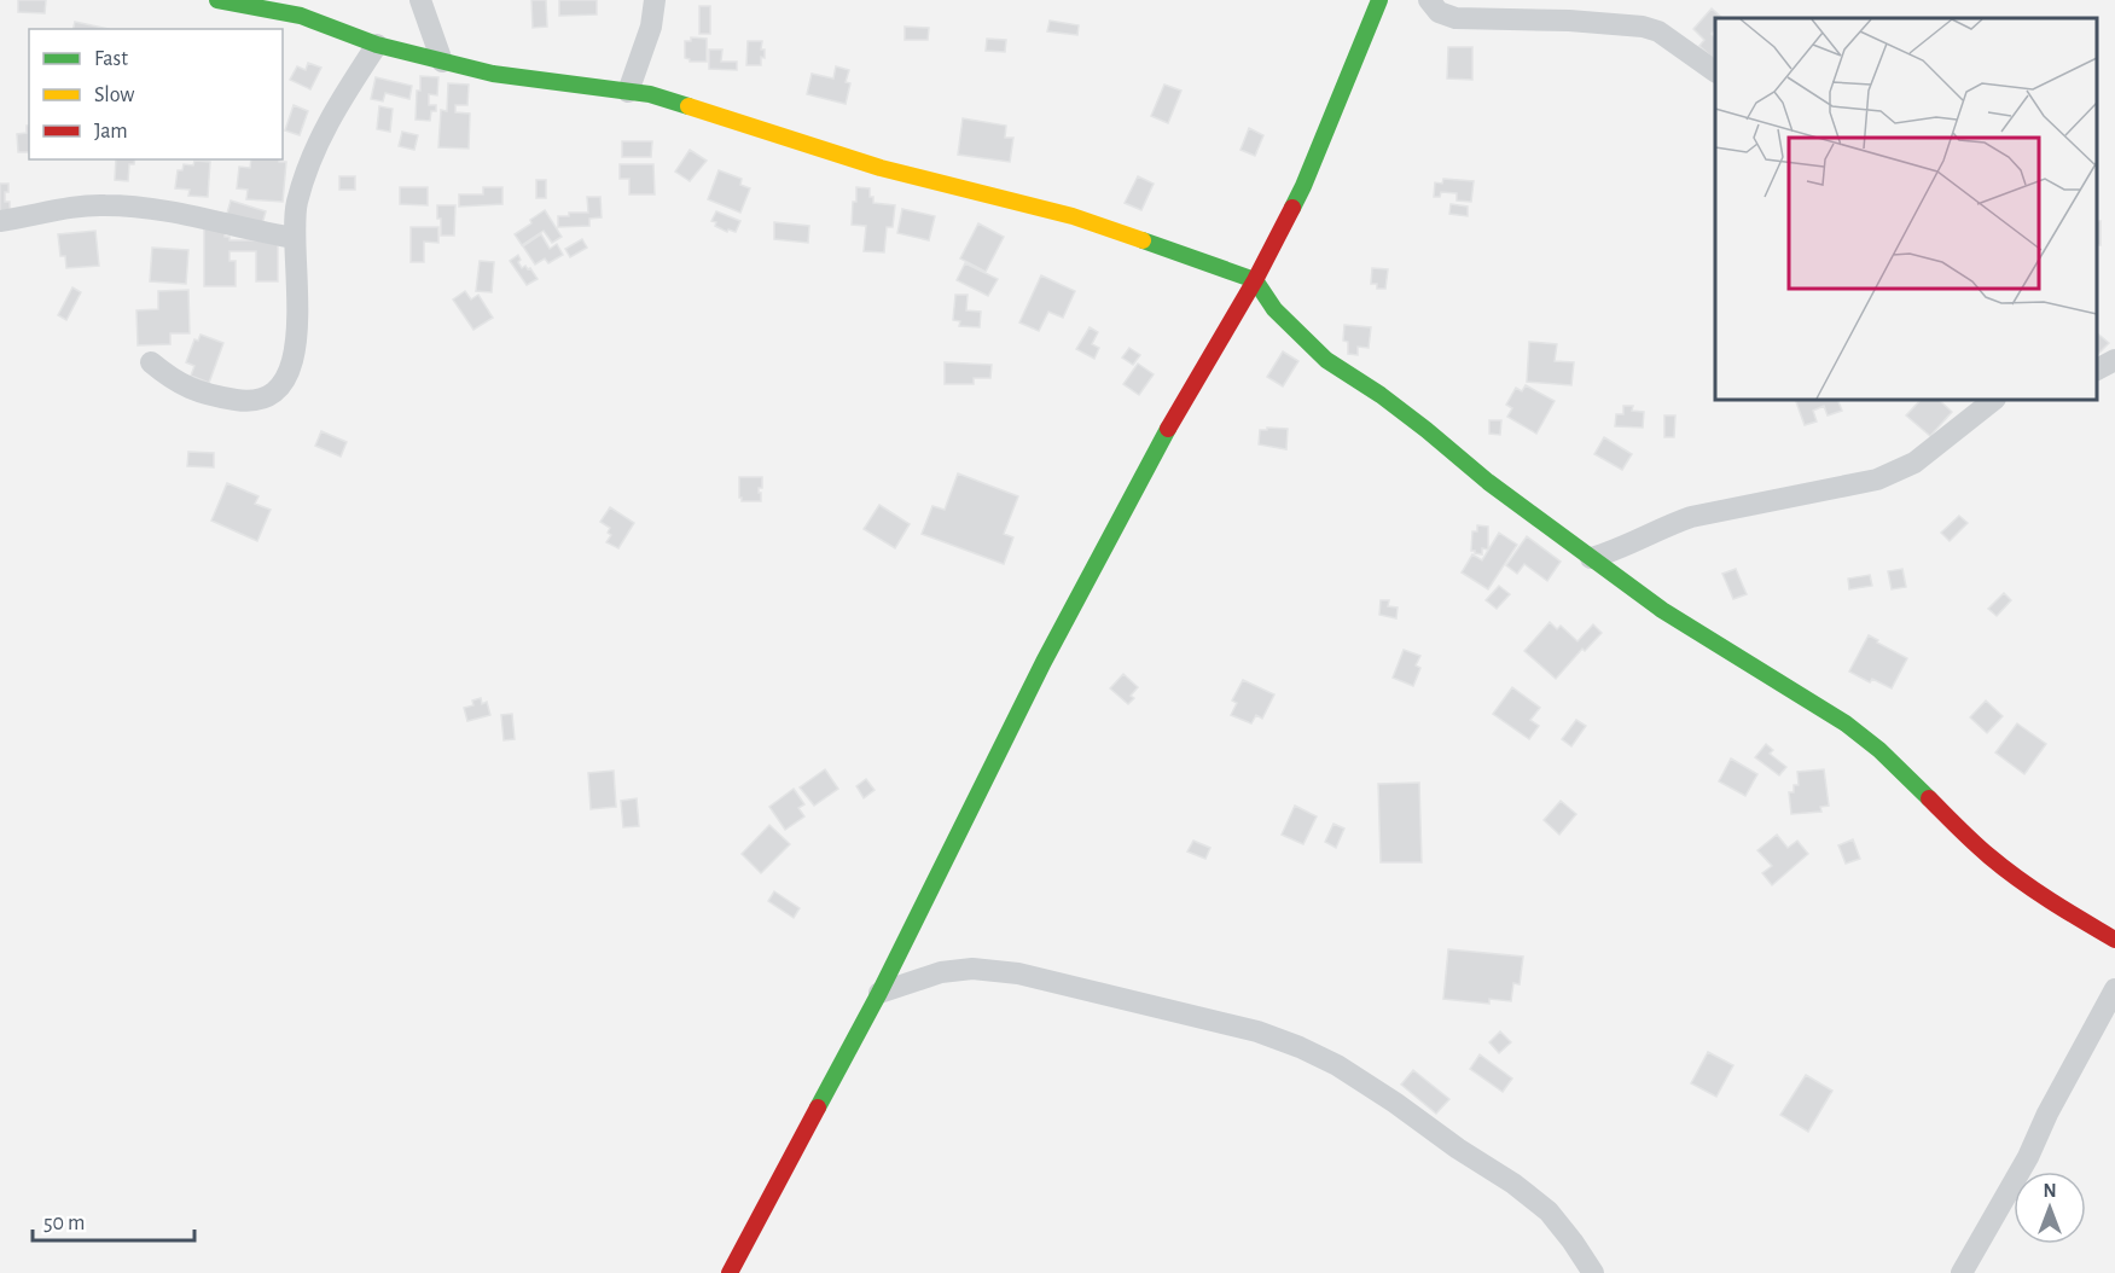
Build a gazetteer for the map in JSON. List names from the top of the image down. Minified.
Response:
{"legend":["Fast","Slow","Jam"],"scale_bar":"50 m","north":"top"}
